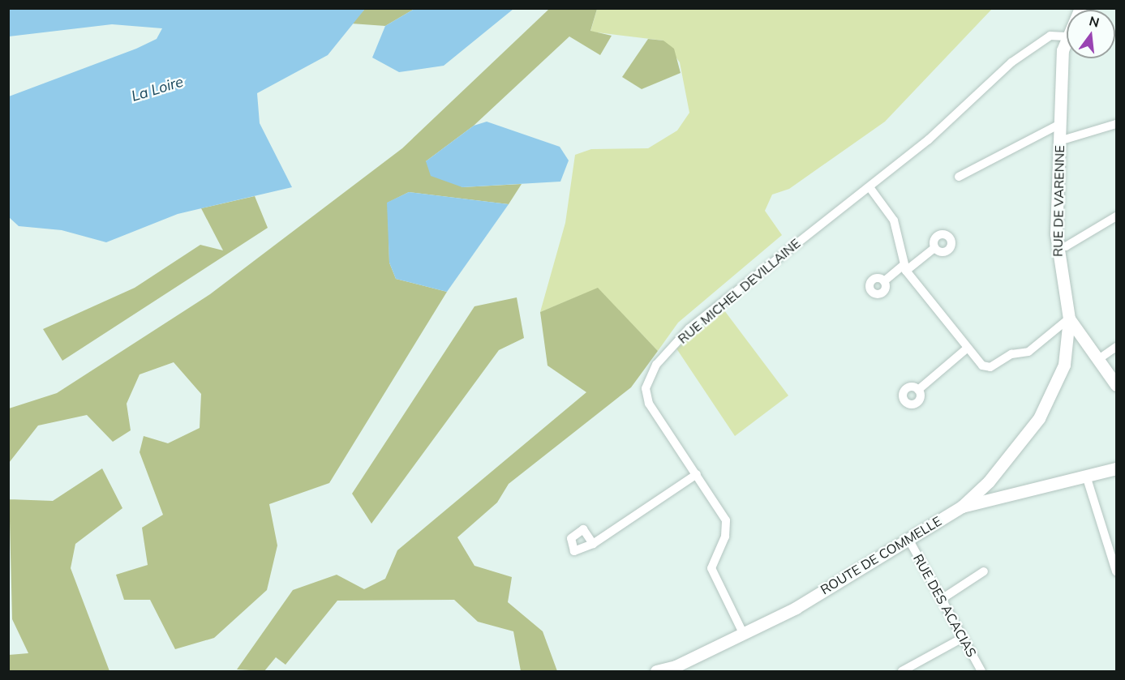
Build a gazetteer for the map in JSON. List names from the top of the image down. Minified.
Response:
{"streets":{"street":["RUE DE VARENNE","RUE MICHEL DEVILLAINE","ROUTE DE COMMELLE","RUE DES ACACIAS"]},"crossings":[["RUE DE VARENNE","RUE MICHEL DEVILLAINE"],["RUE DE VARENNE","ROUTE DE COMMELLE"],["RUE MICHEL DEVILLAINE","ROUTE DE COMMELLE"],["ROUTE DE COMMELLE","RUE DES ACACIAS"]],"water":["La Loire"],"north":"top"}
